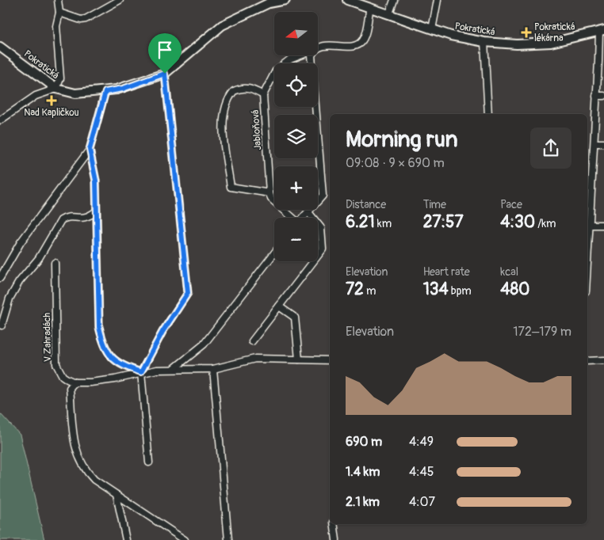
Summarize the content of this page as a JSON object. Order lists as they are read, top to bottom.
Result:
{
  "streets": {
    "street": ["Pokratická", "Jabloňová", "V Zahradách"]
  },
  "crossings": [
    ["Pokratická", "Jabloňová"]
  ],
  "places": {
    "health": ["Pokratická lékárna", "Nad Kapličkou"]
  },
  "north": "left",
  "page": {
    "map_buttons": ["+", "−"],
    "heading": ["Morning run", "09:08 · 9 × 690 m"],
    "stats": [
      ["Distance", "6.21 km"],
      ["Time", "27:57"],
      ["Pace", "4:30 /km"],
      ["Elevation", "72 m"],
      ["Heart rate", "134 bpm"],
      ["kcal", "480"]
    ],
    "chart": ["Elevation", "172–179 m"],
    "list": [
      {
        "name": "690 m",
        "note": "4:49"
      },
      {
        "name": "1.4 km",
        "note": "4:45"
      },
      {
        "name": "2.1 km",
        "note": "4:07"
      }
    ]
  }
}
